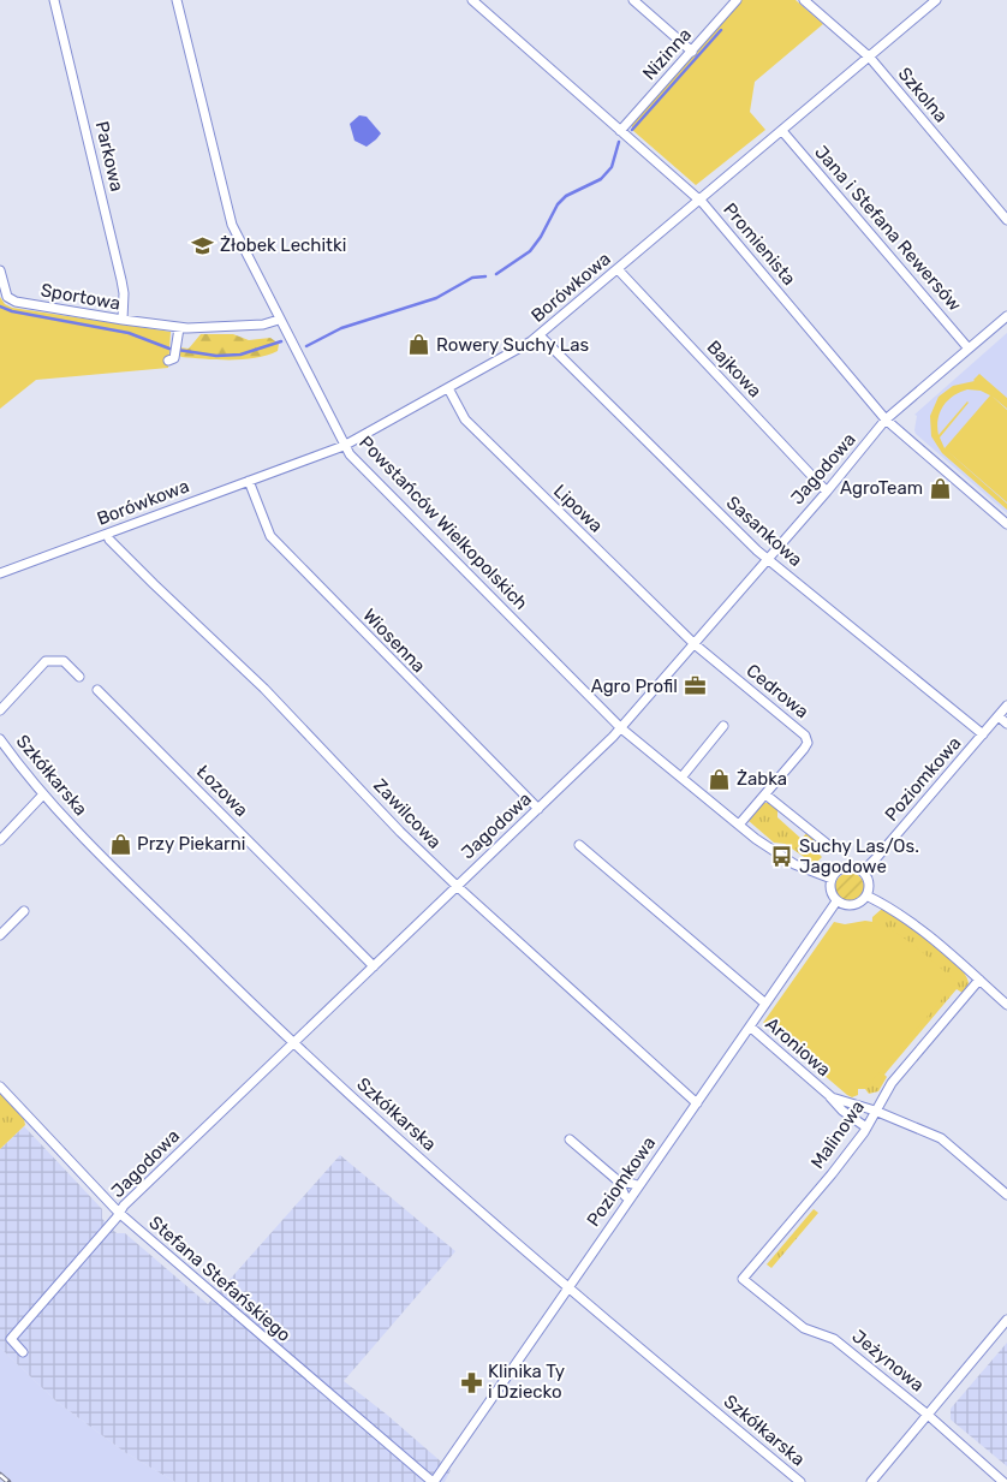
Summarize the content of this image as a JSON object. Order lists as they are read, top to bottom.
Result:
{
  "streets": {
    "street": [
      "Nizinna",
      "Szkolna",
      "Parkowa",
      "Jana i Stefana Rewersów",
      "Promienista",
      "Borówkowa",
      "Sportowa",
      "Bajkowa",
      "Jagodowa",
      "Lipowa",
      "Powstańców Wielkopolskich",
      "Sasankowa",
      "Wiosenna",
      "Cedrowa",
      "Szkółkarska",
      "Poziomkowa",
      "Łozowa",
      "Zawilcowa",
      "Aroniowa",
      "Malinowa",
      "Stefana Stefańskiego",
      "Jeżynowa"
    ]
  },
  "crossings": [
    ["Nizinna", "Promienista"],
    ["Szkolna", "Borówkowa"],
    ["Parkowa", "Sportowa"],
    ["Jana i Stefana Rewersów", "Borówkowa"],
    ["Jana i Stefana Rewersów", "Jagodowa"],
    ["Promienista", "Borówkowa"],
    ["Promienista", "Jagodowa"],
    ["Borówkowa", "Bajkowa"],
    ["Borówkowa", "Lipowa"],
    ["Borówkowa", "Powstańców Wielkopolskich"],
    ["Borówkowa", "Sasankowa"],
    ["Borówkowa", "Wiosenna"],
    ["Borówkowa", "Zawilcowa"],
    ["Sportowa", "Powstańców Wielkopolskich"],
    ["Bajkowa", "Jagodowa"],
    ["Jagodowa", "Lipowa"],
    ["Jagodowa", "Powstańców Wielkopolskich"],
    ["Jagodowa", "Sasankowa"],
    ["Jagodowa", "Wiosenna"],
    ["Jagodowa", "Cedrowa"],
    ["Jagodowa", "Szkółkarska"],
    ["Jagodowa", "Łozowa"],
    ["Jagodowa", "Zawilcowa"],
    ["Jagodowa", "Stefana Stefańskiego"],
    ["Lipowa", "Cedrowa"],
    ["Powstańców Wielkopolskich", "Cedrowa"],
    ["Powstańców Wielkopolskich", "Poziomkowa"],
    ["Sasankowa", "Poziomkowa"],
    ["Szkółkarska", "Poziomkowa"],
    ["Poziomkowa", "Zawilcowa"],
    ["Poziomkowa", "Aroniowa"],
    ["Poziomkowa", "Stefana Stefańskiego"],
    ["Aroniowa", "Malinowa"],
    ["Malinowa", "Jeżynowa"]
  ],
  "places": {
    "school or university": ["Żłobek Lechitki"],
    "shop": [
      "Rowery Suchy Las",
      "AgroTeam",
      "Żabka",
      "Przy Piekarni"
    ],
    "office": ["Agro Profil"],
    "bus stop": ["Suchy Las/Os. Jagodowe"],
    "pharmacy": ["Klinika Ty i Dziecko"]
  }
}
